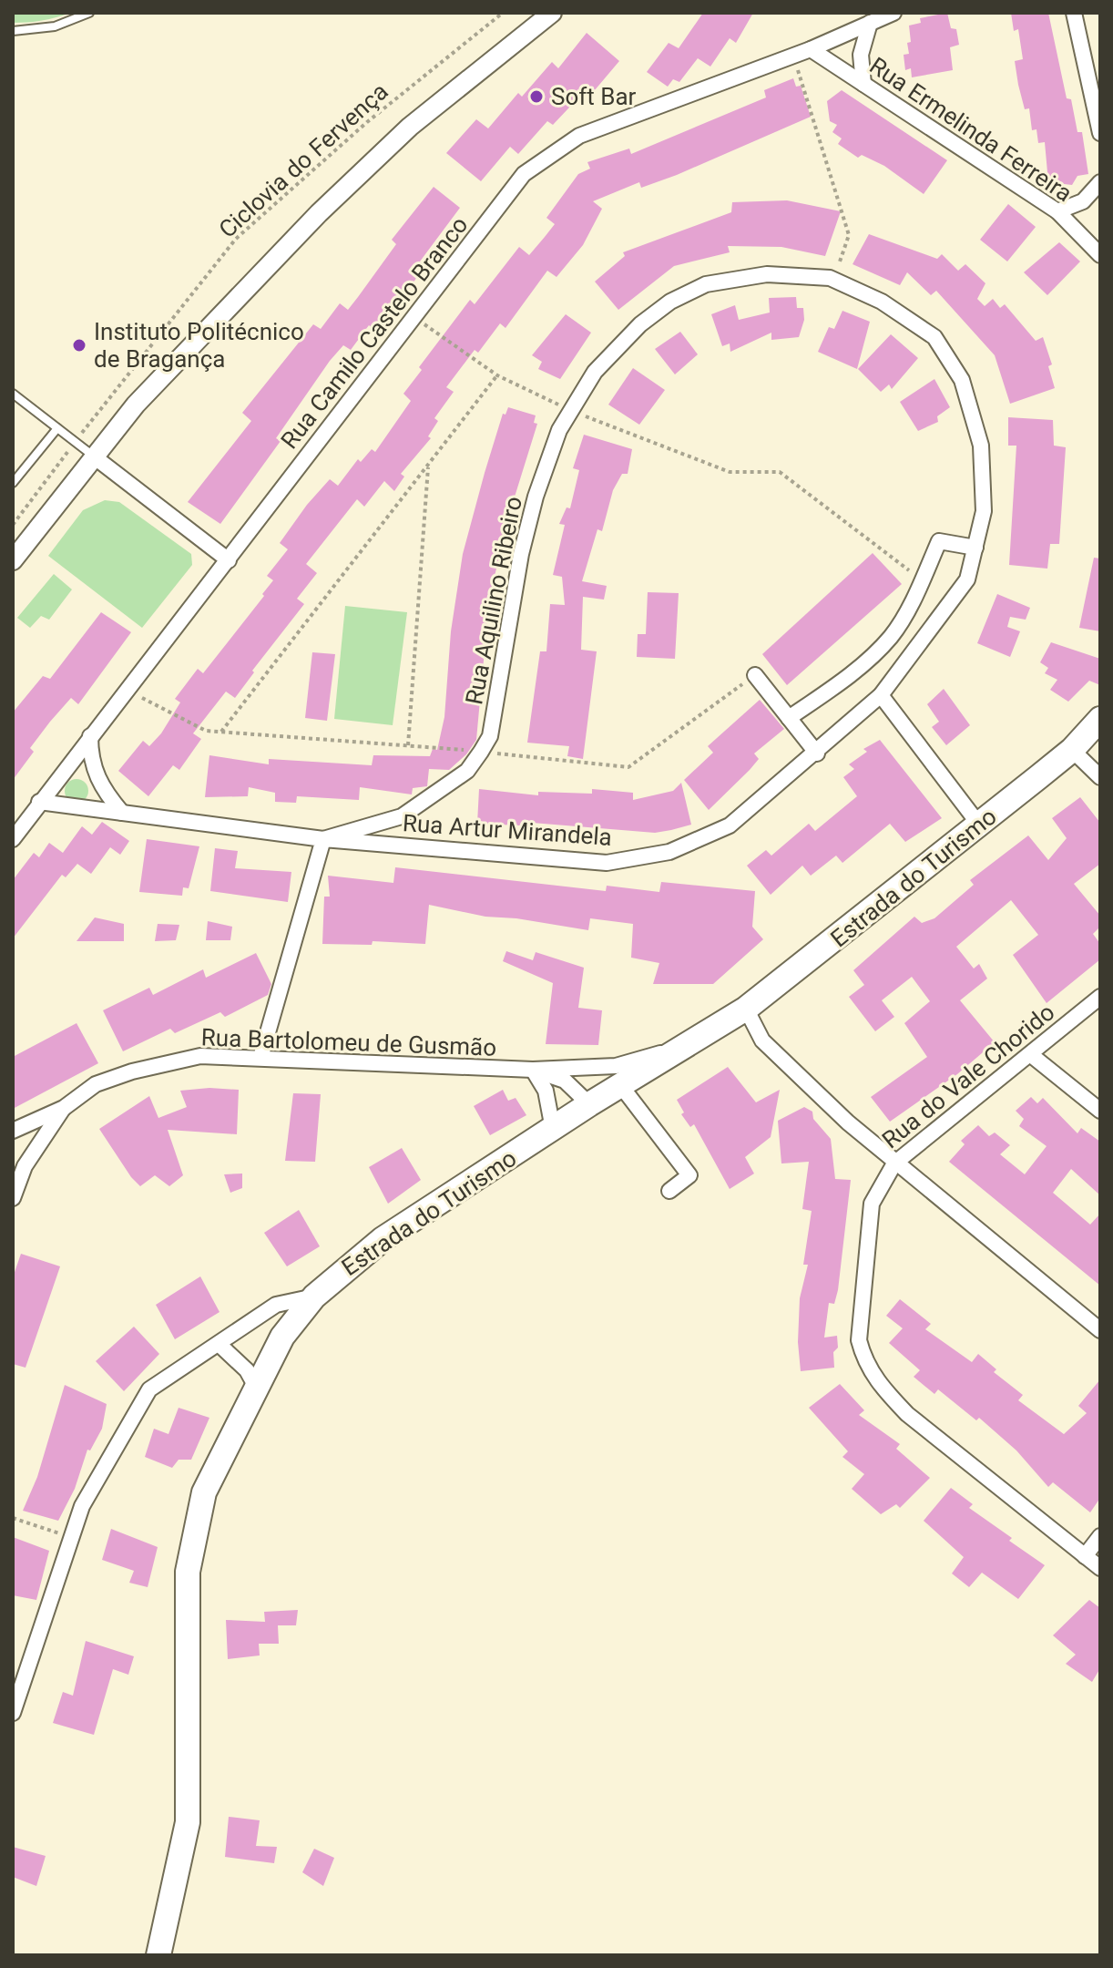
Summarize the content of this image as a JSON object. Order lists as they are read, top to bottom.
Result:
{
  "streets": {
    "main road": ["Estrada do Turismo"],
    "street": [
      "Rua Ermelinda Ferreira",
      "Rua Camilo Castelo Branco",
      "Rua Aquilino Ribeiro",
      "Rua Artur Mirandela",
      "Rua Bartolomeu de Gusmão",
      "Rua do Vale Chorido"
    ],
    "path": ["Ciclovia do Fervença"]
  },
  "crossings": [
    ["Rua Ermelinda Ferreira", "Rua Camilo Castelo Branco"],
    ["Rua Camilo Castelo Branco", "Rua Artur Mirandela"],
    ["Rua Aquilino Ribeiro", "Rua Artur Mirandela"],
    ["Estrada do Turismo", "Rua Bartolomeu de Gusmão"]
  ],
  "places": ["Soft Bar", "Instituto Politécnico de Bragança"]
}
